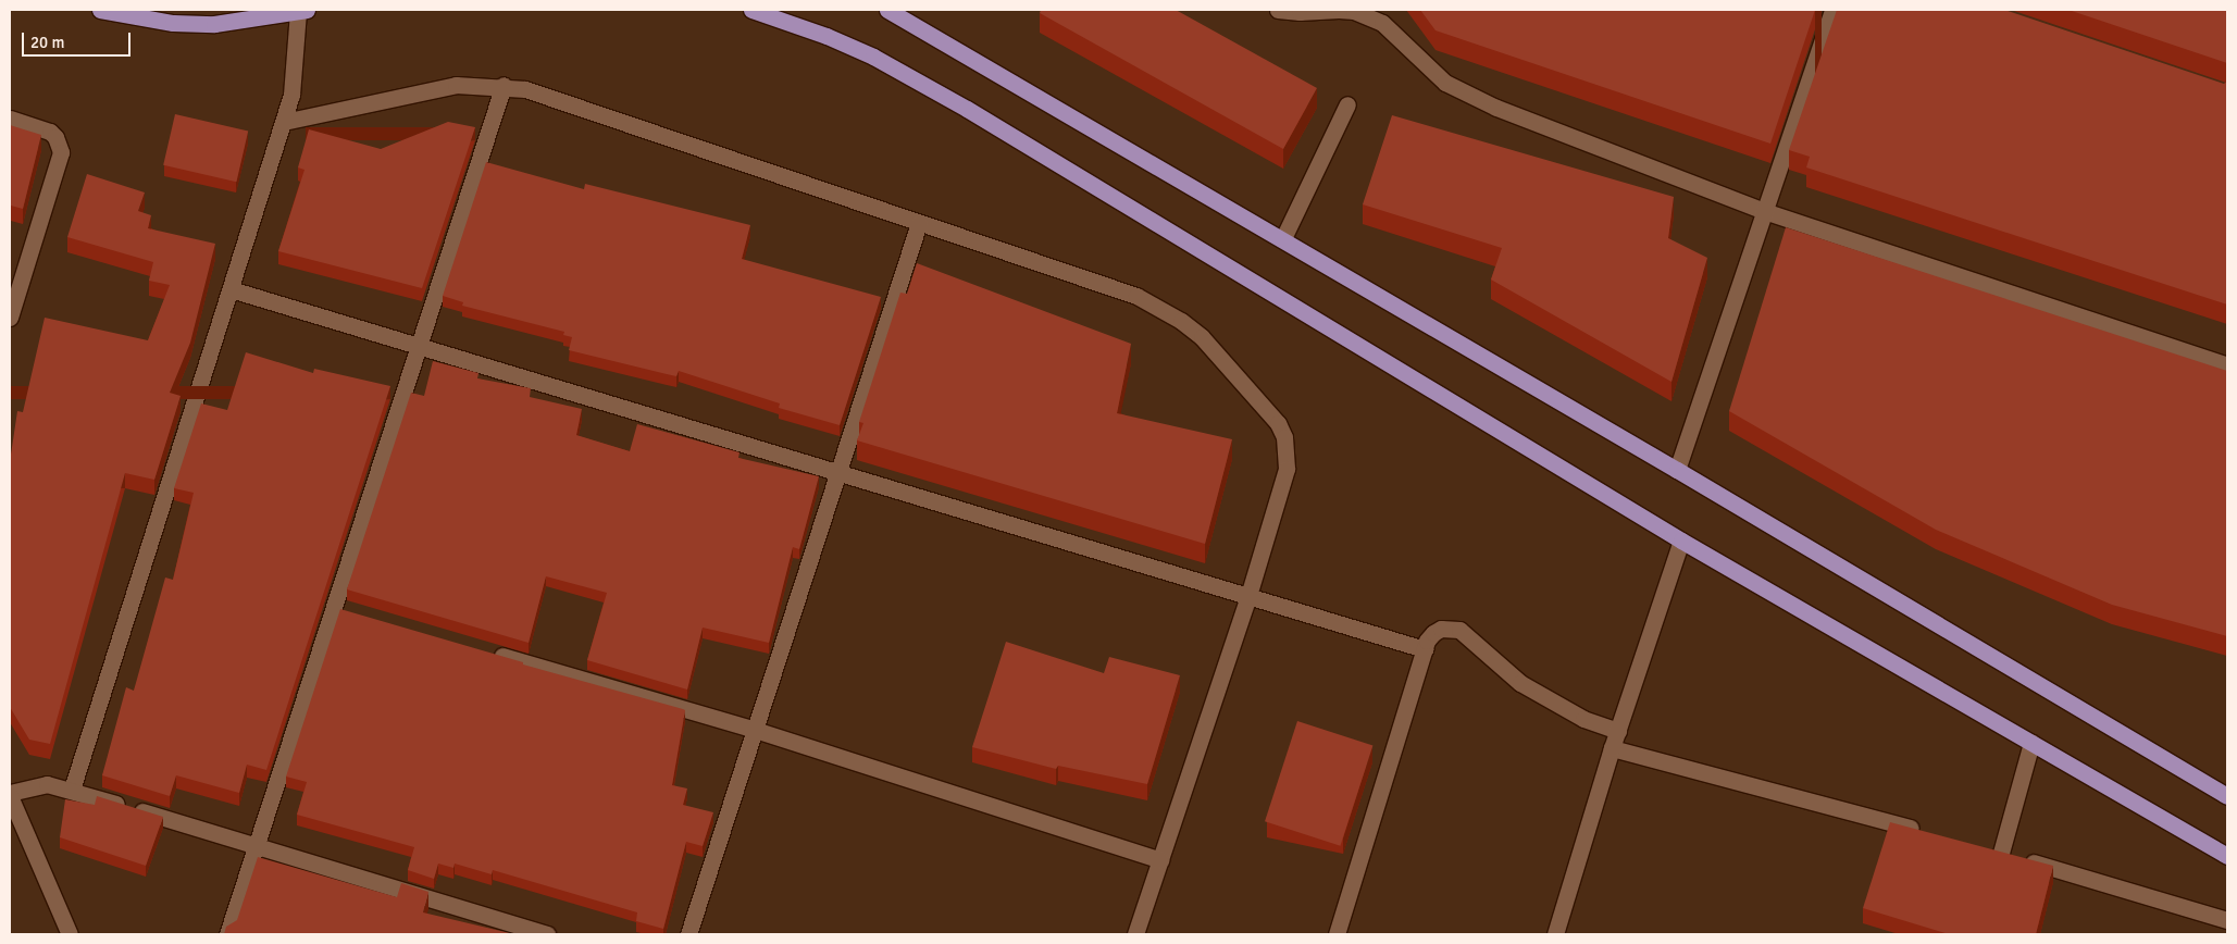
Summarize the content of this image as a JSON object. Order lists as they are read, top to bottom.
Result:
{
  "scale_bar": "20 m"
}
